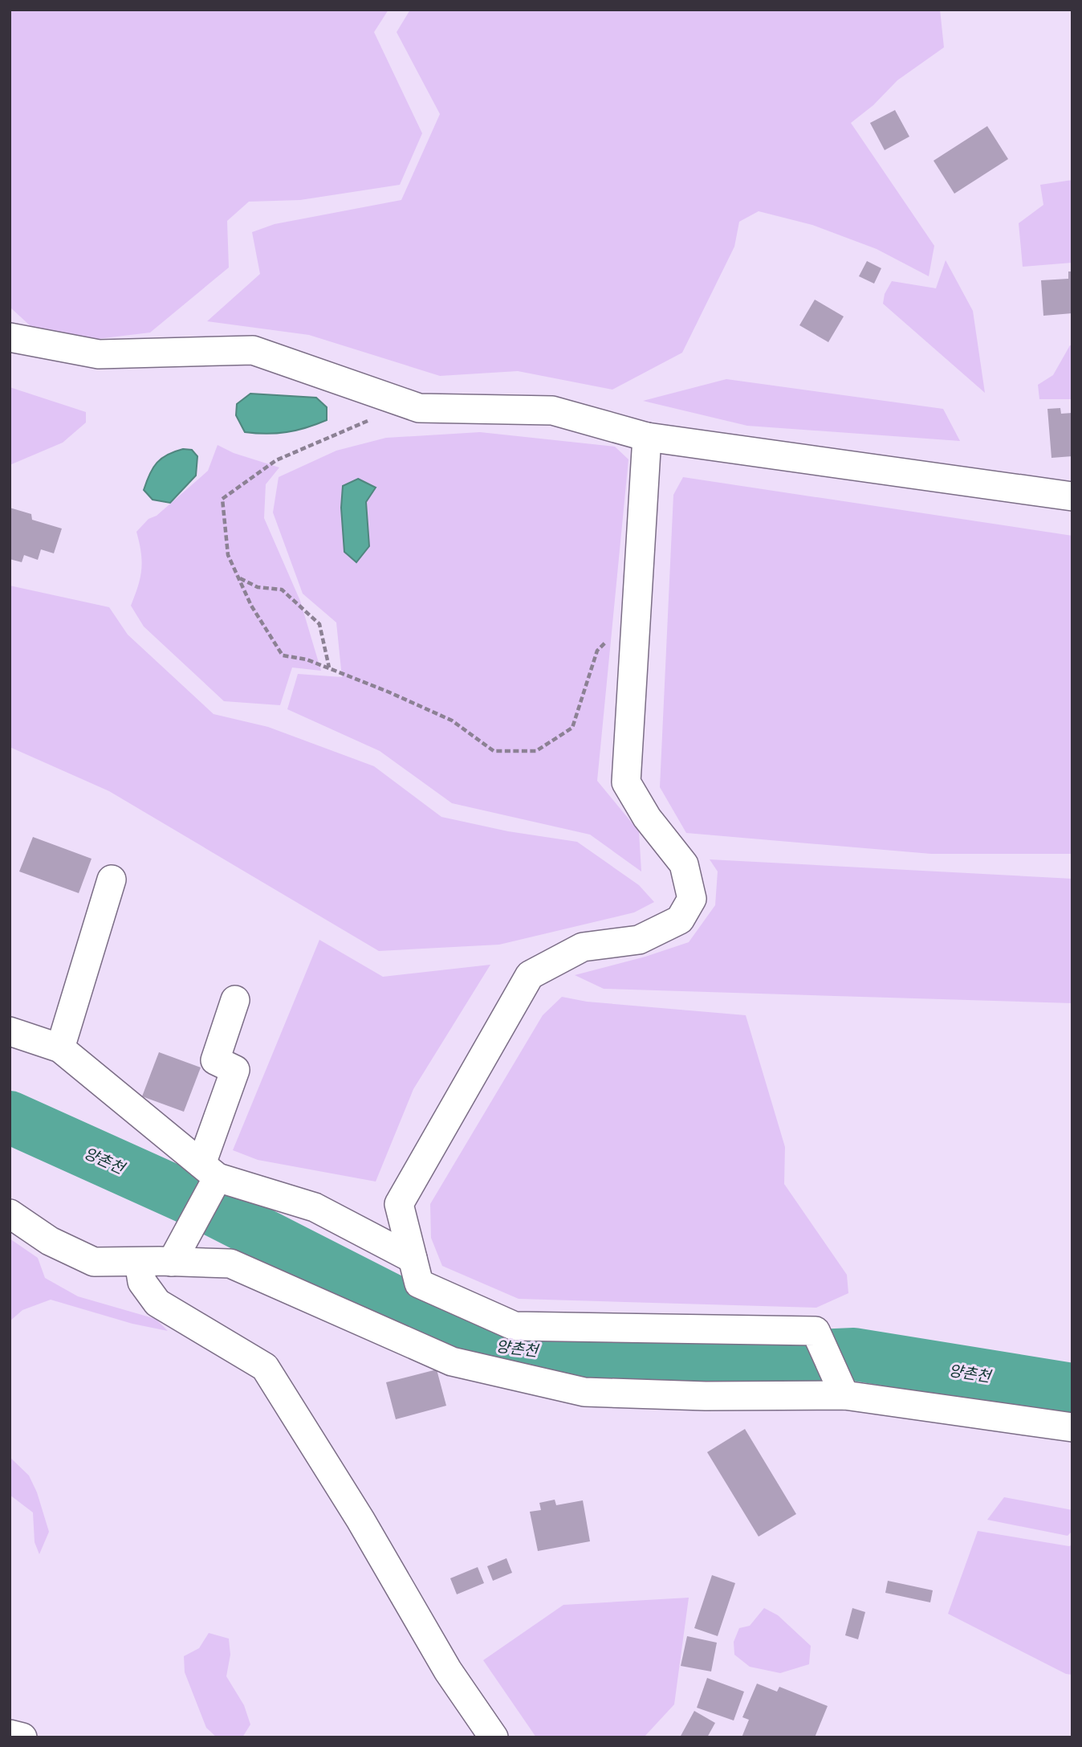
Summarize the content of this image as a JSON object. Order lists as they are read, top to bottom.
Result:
{
  "water": ["양촌천"]
}
